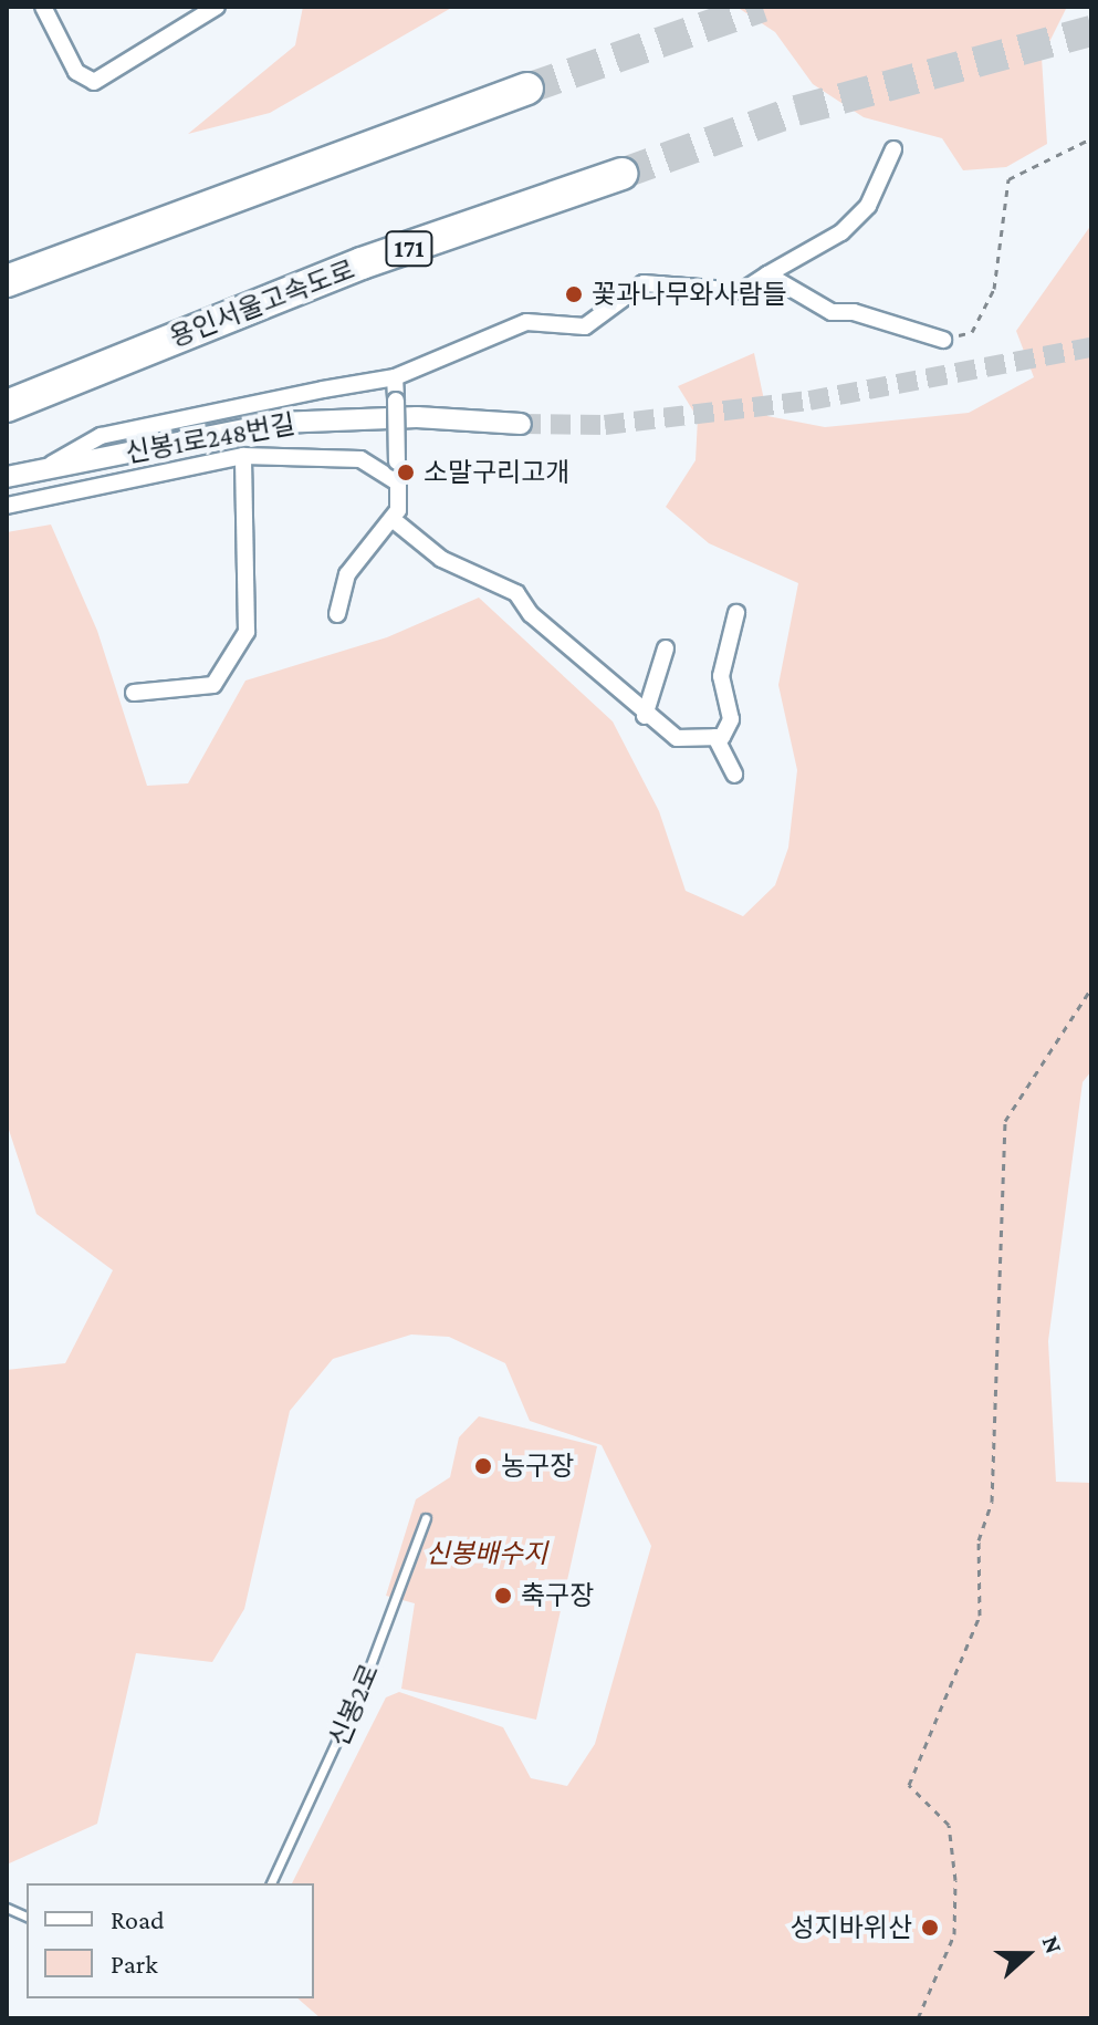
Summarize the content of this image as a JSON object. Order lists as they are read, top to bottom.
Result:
{
  "streets": {
    "highway": ["171", "용인서울고속도로"],
    "street": ["신봉1로248번길"],
    "lane": ["신봉2로"]
  },
  "parks": ["신봉배수지"],
  "places": [
    "꽃과나무와사람들",
    "소말구리고개",
    "농구장",
    "축구장",
    "성지바위산"
  ],
  "legend": ["Road", "Park"],
  "north": "right"
}
